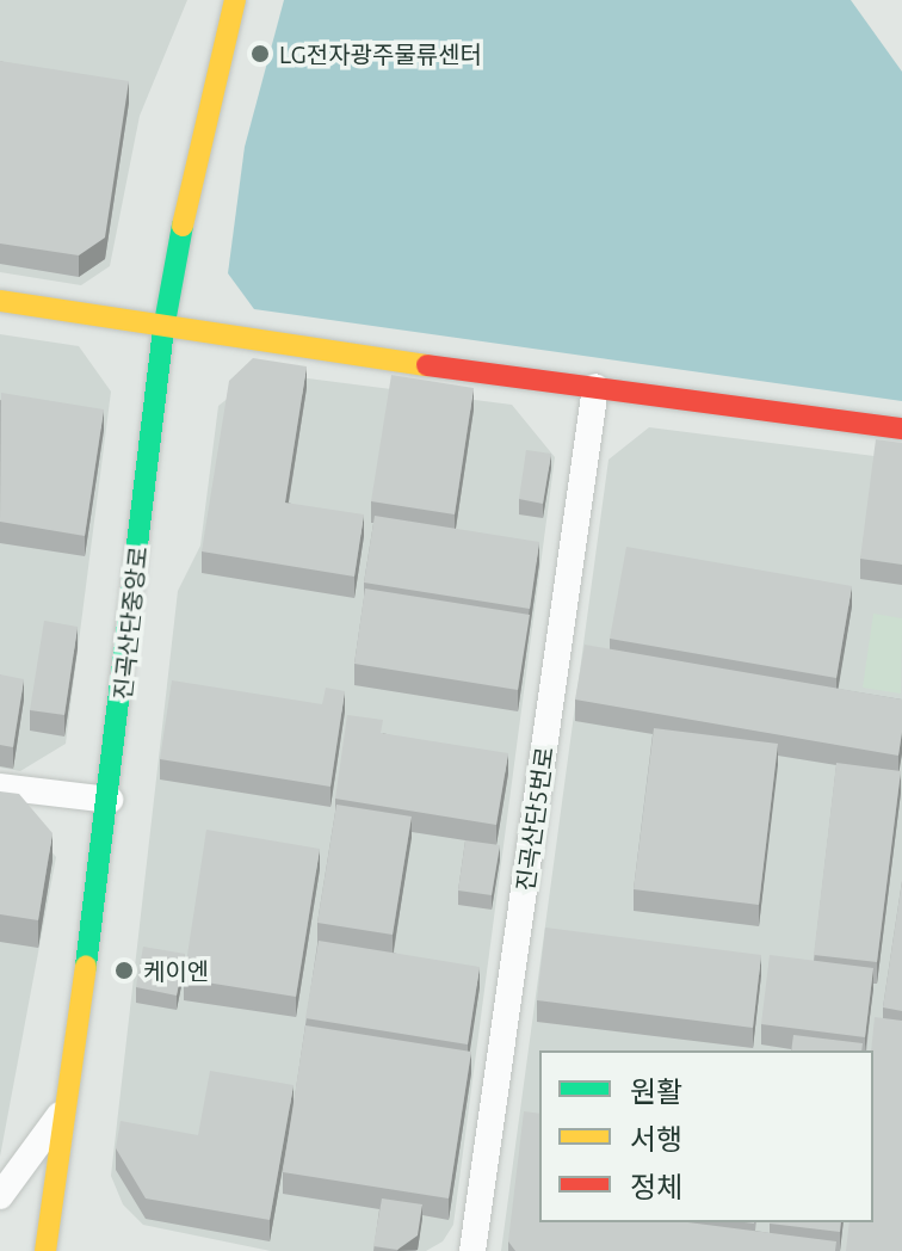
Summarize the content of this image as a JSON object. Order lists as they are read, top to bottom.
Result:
{
  "streets": {
    "street": ["진곡산단중앙로", "진곡산단5번로"]
  },
  "places": ["LG전자광주물류센터", "케이엔"],
  "legend": ["원활", "서행", "정체"]
}
